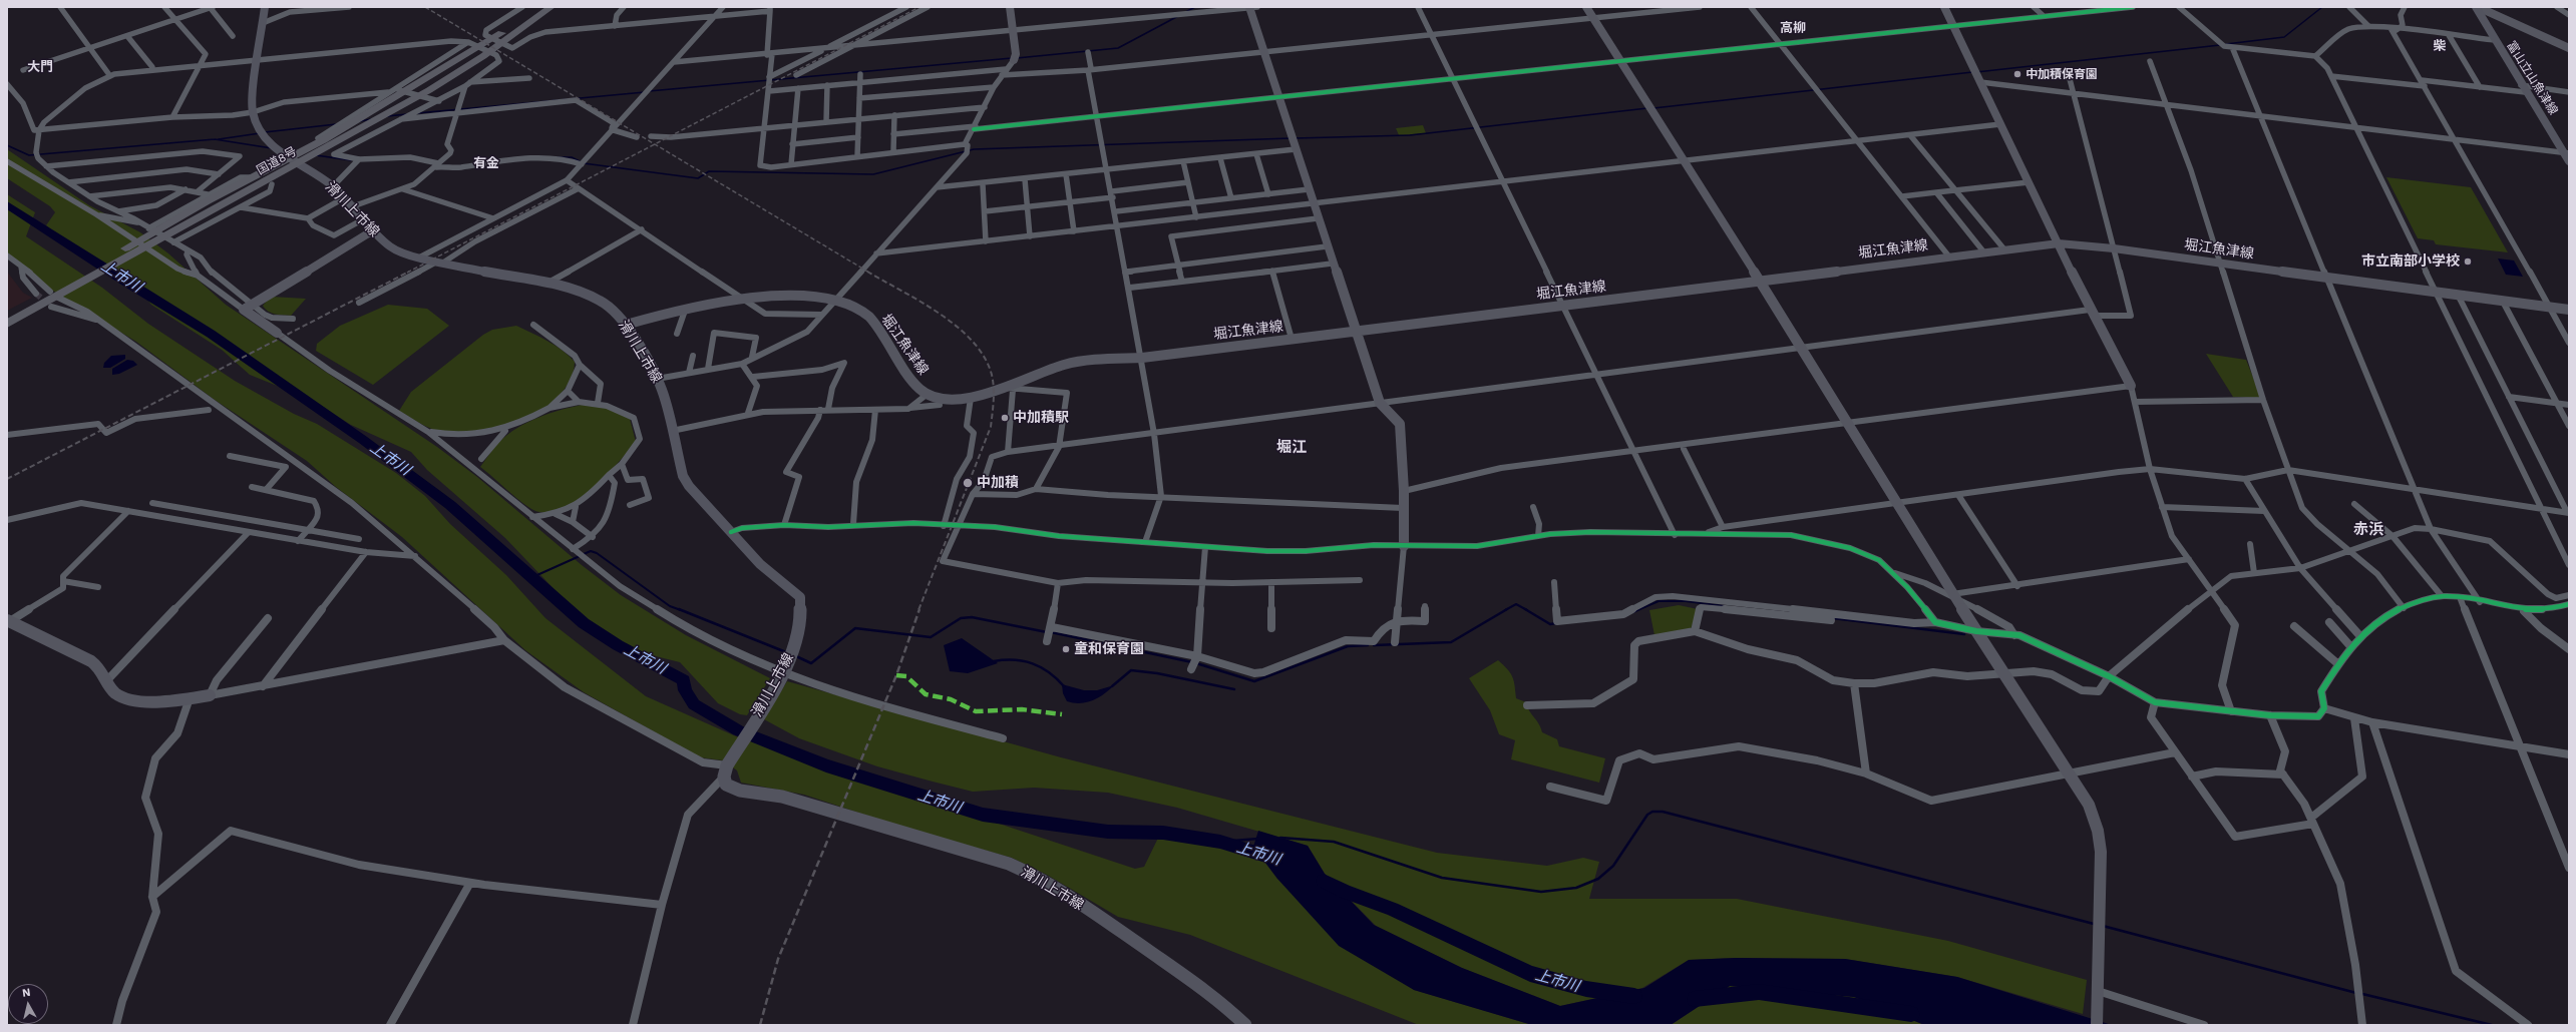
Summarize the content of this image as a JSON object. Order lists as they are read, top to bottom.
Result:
{
  "streets": {
    "highway": ["国道8号"],
    "main road": ["富山立山魚津線", "滑川上市線"],
    "street": ["堀江魚津線"]
  },
  "crossings": [
    ["滑川上市線", "堀江魚津線"]
  ],
  "districts": [
    "高柳",
    "柴",
    "大門",
    "有金",
    "堀江",
    "赤浜"
  ],
  "water": ["上市川"],
  "places": [
    "中加積保育園",
    "市立南部小学校",
    "中加積駅",
    "中加積",
    "童和保育園"
  ],
  "north": "top"
}
